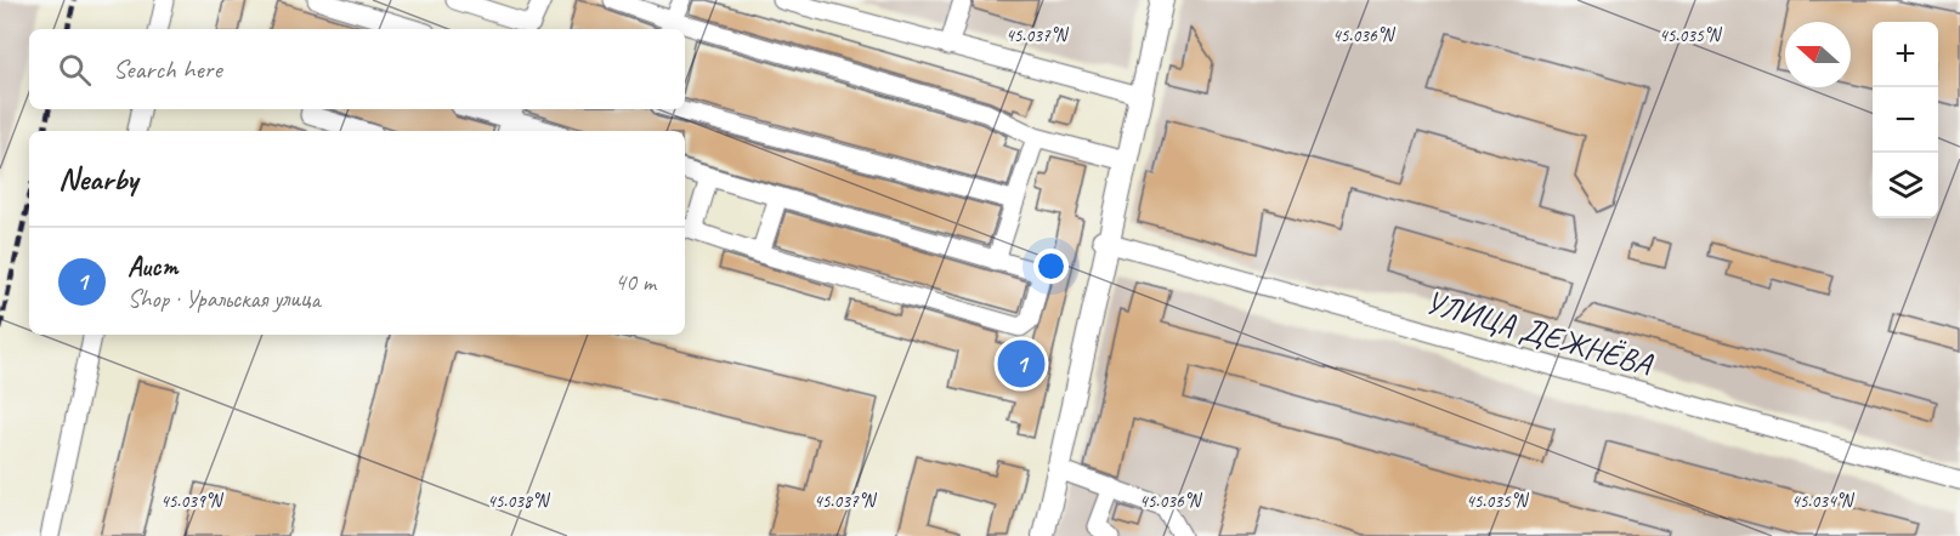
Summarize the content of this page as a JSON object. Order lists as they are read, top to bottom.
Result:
{
  "streets": {
    "street": ["УЛИЦА ДЕЖНЁВА"]
  },
  "north": "left",
  "page": {
    "map_buttons": ["+", "−"],
    "search": "Search here",
    "heading": "Nearby",
    "list": [
      {
        "mark": "1",
        "name": "Аист",
        "note": "Shop · Уральская улица",
        "value": "40 m"
      }
    ],
    "pins": "1"
  },
  "coordinates": [
    "45.036°N",
    "45.037°N",
    "45.035°N",
    "45.039°N",
    "45.038°N",
    "45.034°N"
  ]
}
